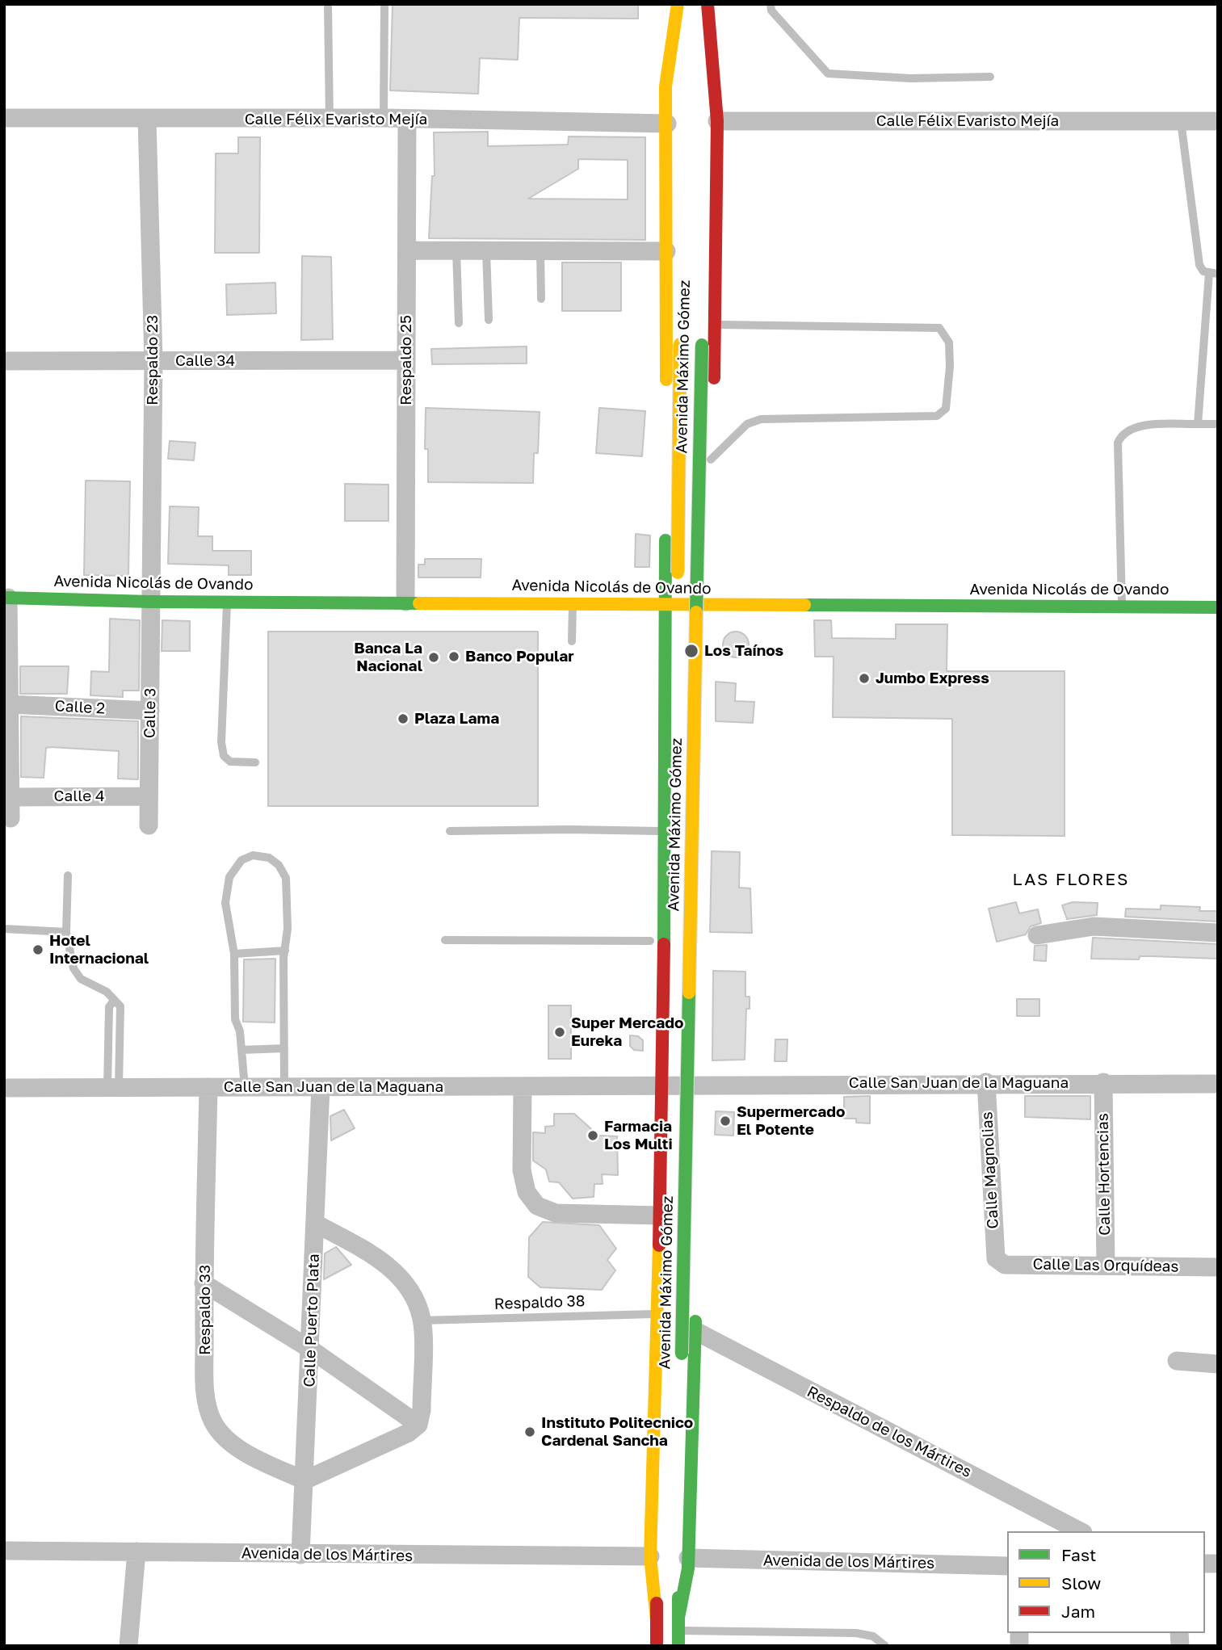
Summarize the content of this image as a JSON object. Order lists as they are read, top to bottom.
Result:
{
  "streets": {
    "main road": ["Avenida Máximo Gómez", "Avenida Nicolás de Ovando"],
    "street": [
      "Calle Félix Evaristo Mejía",
      "Respaldo 23",
      "Respaldo 25",
      "Calle 34",
      "Calle 2",
      "Calle 3",
      "Calle 4",
      "Calle San Juan de la Maguana",
      "Calle Magnolias",
      "Calle Hortencias",
      "Calle Las Orquídeas",
      "Respaldo 33",
      "Calle Puerto Plata",
      "Respaldo de los Mártires",
      "Avenida de los Mártires"
    ],
    "lane": ["Respaldo 38"]
  },
  "crossings": [
    ["Calle Félix Evaristo Mejía", "Respaldo 23"],
    ["Calle Félix Evaristo Mejía", "Respaldo 25"],
    ["Respaldo 23", "Calle 34"],
    ["Respaldo 23", "Avenida Nicolás de Ovando"],
    ["Respaldo 23", "Calle 3"],
    ["Respaldo 25", "Calle 34"],
    ["Respaldo 25", "Avenida Nicolás de Ovando"],
    ["Avenida Nicolás de Ovando", "Calle 3"],
    ["Calle 2", "Calle 3"],
    ["Calle 3", "Calle 4"],
    ["Calle San Juan de la Maguana", "Calle Magnolias"],
    ["Calle San Juan de la Maguana", "Calle Hortencias"],
    ["Calle San Juan de la Maguana", "Respaldo 33"],
    ["Calle San Juan de la Maguana", "Calle Puerto Plata"],
    ["Calle Magnolias", "Calle Las Orquídeas"],
    ["Calle Hortencias", "Calle Las Orquídeas"],
    ["Respaldo 33", "Calle Puerto Plata"],
    ["Calle Puerto Plata", "Avenida de los Mártires"]
  ],
  "districts": ["LAS FLORES"],
  "places": [
    "Los Taínos",
    "Banco Popular",
    "Banca La Nacional",
    "Jumbo Express",
    "Plaza Lama",
    "Hotel Internacional",
    "Super Mercado Eureka",
    "Supermercado El Potente",
    "Farmacia Los Multi",
    "Instituto Politecnico Cardenal Sancha"
  ],
  "legend": ["Fast", "Slow", "Jam"]
}
